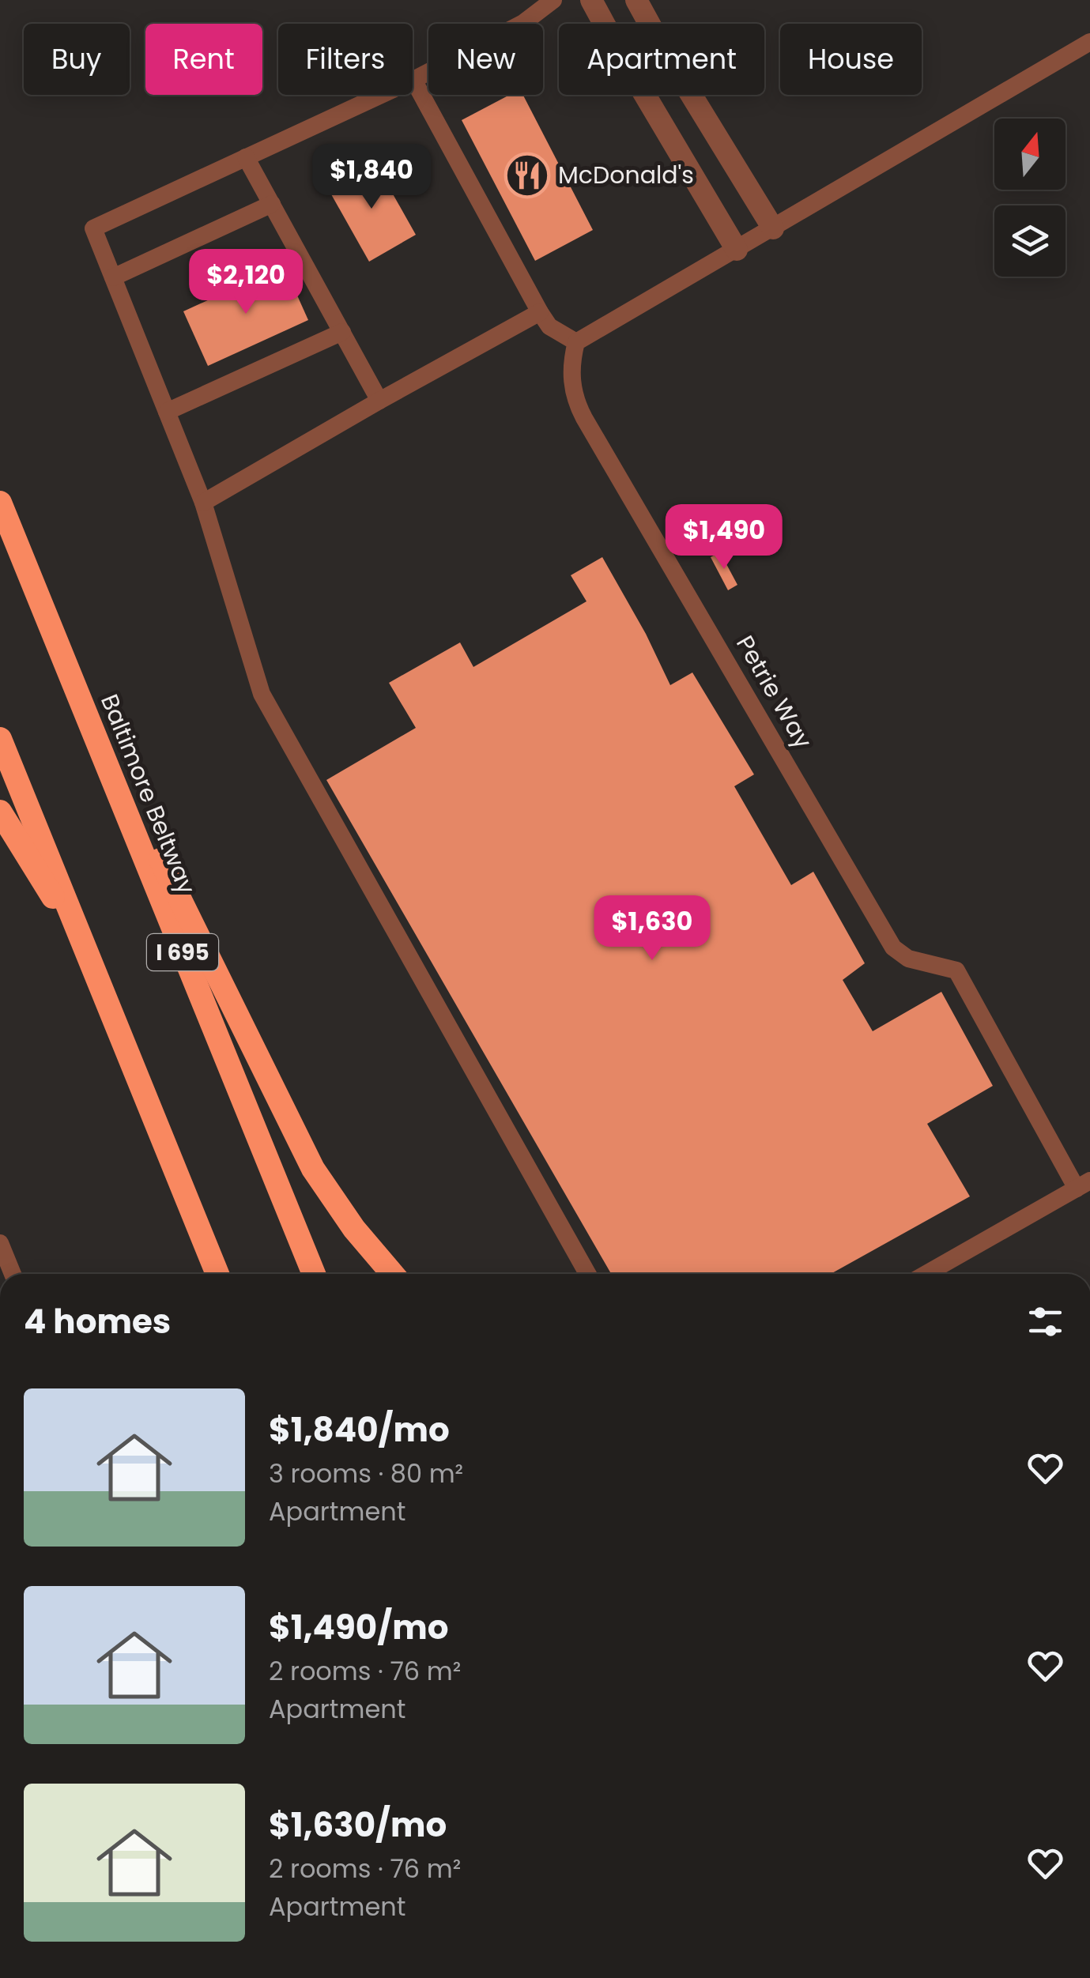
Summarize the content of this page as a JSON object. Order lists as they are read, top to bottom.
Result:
{
  "streets": {
    "highway": ["Baltimore Beltway", "I 695"],
    "lane": ["Petrie Way"]
  },
  "places": {
    "restaurant": ["McDonald's"]
  },
  "north": "top",
  "page": {
    "chip": [
      "Buy",
      "Rent",
      "Filters",
      "New",
      "Apartment",
      "House"
    ],
    "price": [
      "$1,840",
      "$2,120",
      "$1,490",
      "$1,630"
    ],
    "heading": "4 homes",
    "list": [
      {
        "name": "$1,840/mo",
        "note": "3 rooms · 80 m² · Apartment"
      },
      {
        "name": "$1,490/mo",
        "note": "2 rooms · 76 m² · Apartment"
      },
      {
        "name": "$1,630/mo",
        "note": "2 rooms · 76 m² · Apartment"
      }
    ]
  }
}
